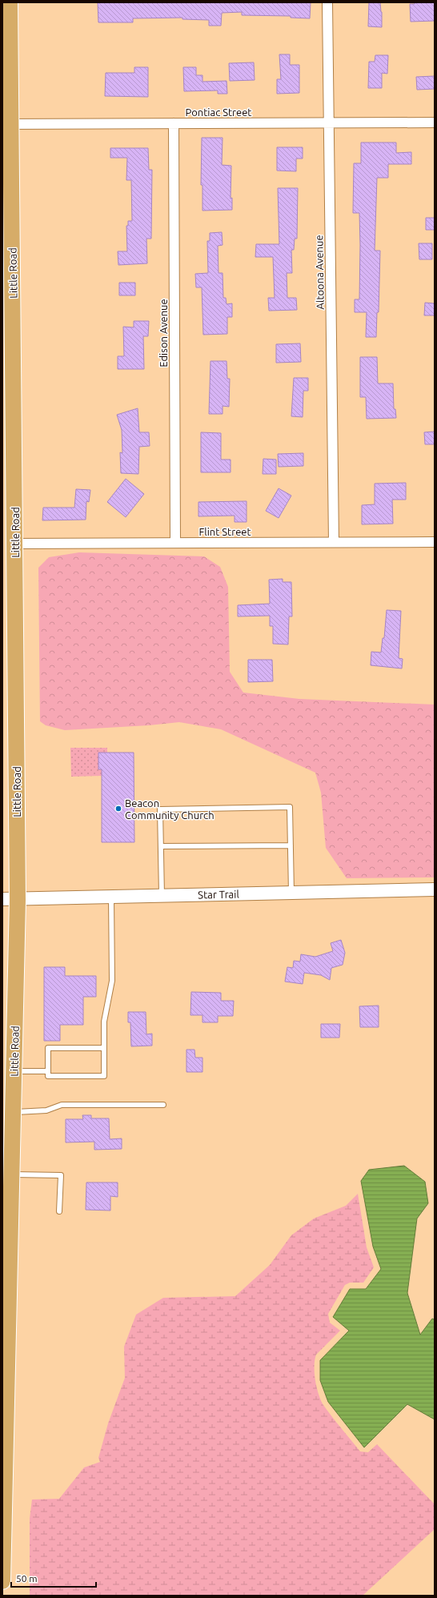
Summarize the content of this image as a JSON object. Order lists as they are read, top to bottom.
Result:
{
  "streets": {
    "main road": ["Little Road"],
    "street": [
      "Pontiac Street",
      "Altoona Avenue",
      "Edison Avenue",
      "Flint Street",
      "Star Trail"
    ]
  },
  "crossings": [
    ["Pontiac Street", "Altoona Avenue"],
    ["Pontiac Street", "Little Road"],
    ["Pontiac Street", "Edison Avenue"],
    ["Altoona Avenue", "Flint Street"],
    ["Little Road", "Flint Street"],
    ["Little Road", "Star Trail"],
    ["Edison Avenue", "Flint Street"]
  ],
  "places": ["Beacon Community Church"],
  "scale_bar": "50 m"
}
